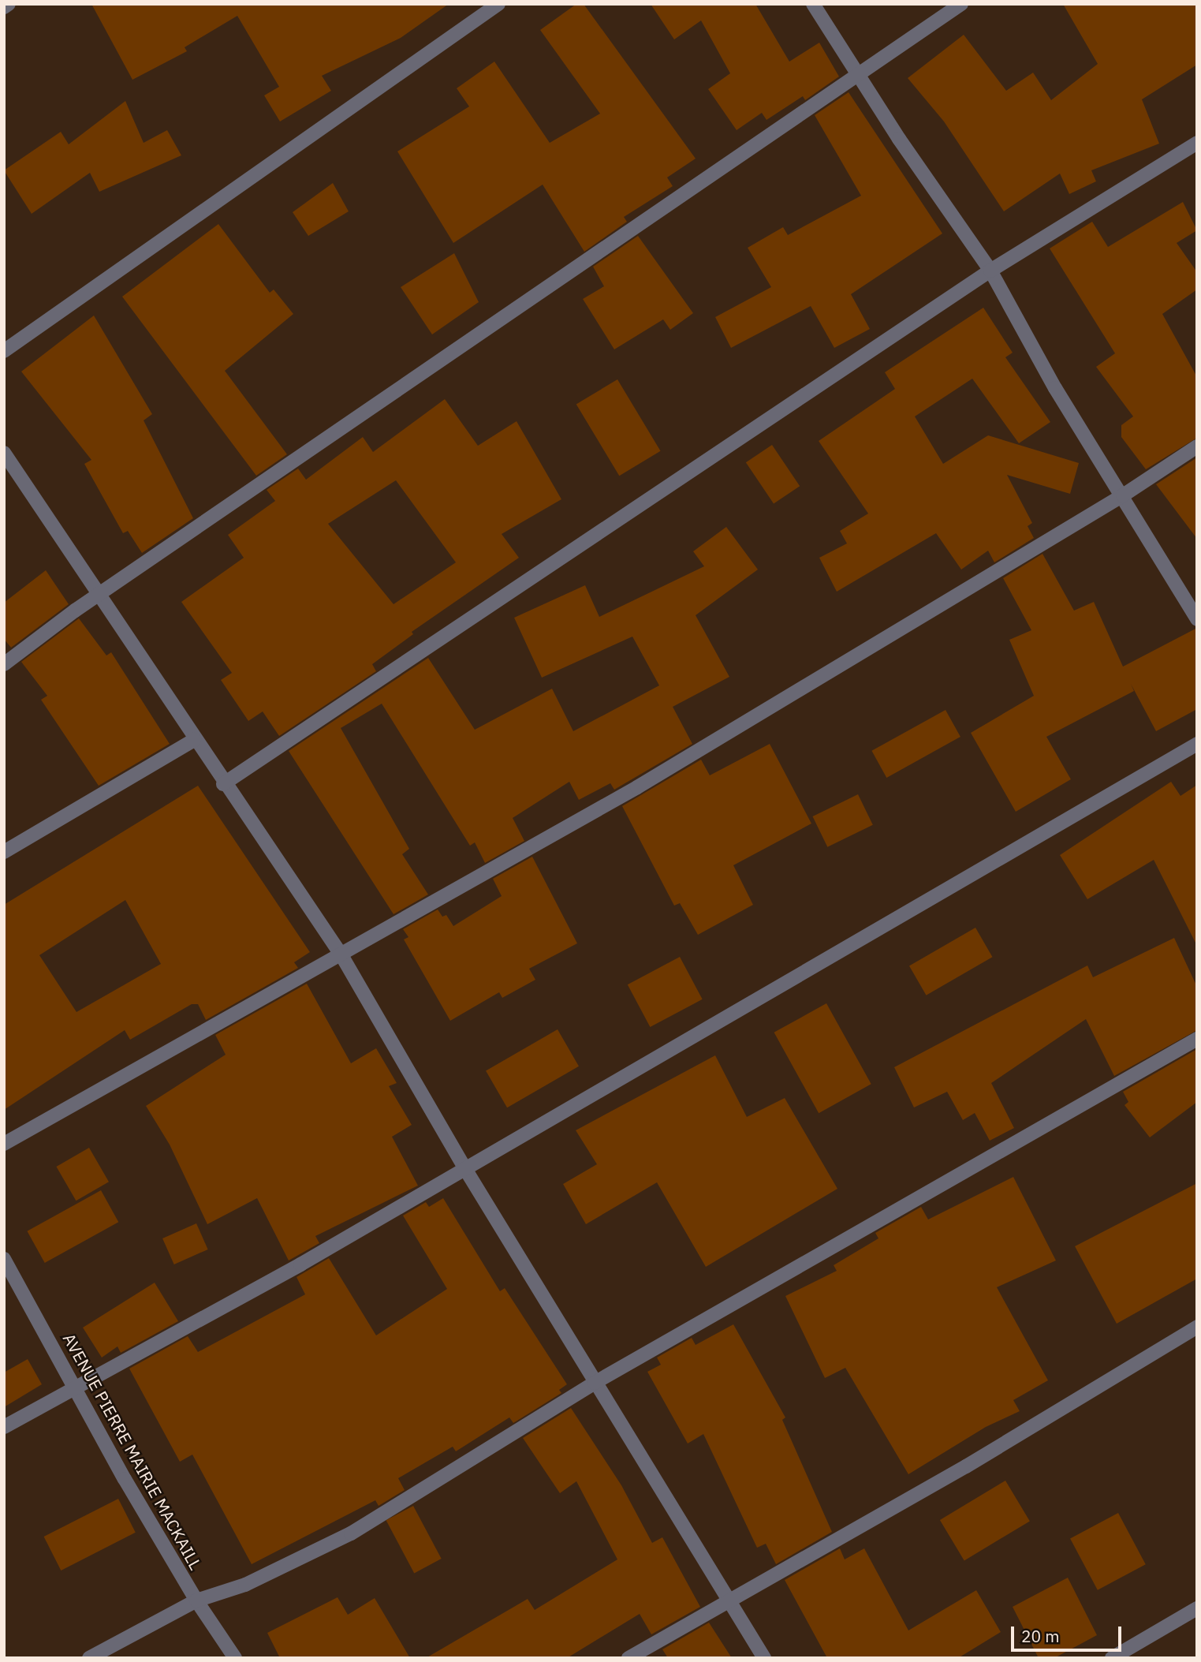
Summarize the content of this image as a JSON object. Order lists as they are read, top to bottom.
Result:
{
  "streets": {
    "street": ["AVENUE PIERRE MAIRIE MACKAILL"]
  },
  "scale_bar": "20 m"
}
